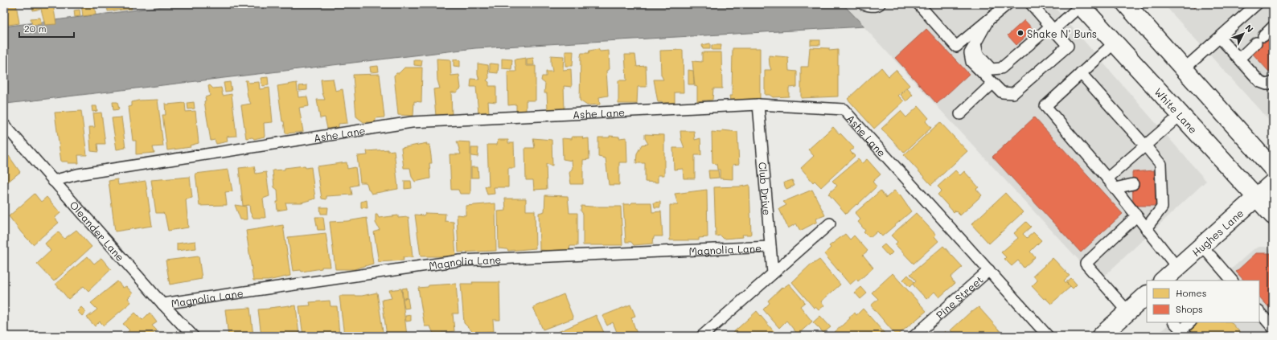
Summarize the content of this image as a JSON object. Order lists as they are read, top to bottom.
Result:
{
  "streets": {
    "main road": ["White Lane", "Hughes Lane"],
    "lane": [
      "Ashe Lane",
      "Club Drive",
      "Oleander Lane",
      "Magnolia Lane",
      "Pine Street"
    ]
  },
  "crossings": [
    ["White Lane", "Hughes Lane"],
    ["Ashe Lane", "Club Drive"],
    ["Ashe Lane", "Oleander Lane"],
    ["Ashe Lane", "Pine Street"],
    ["Club Drive", "Magnolia Lane"],
    ["Oleander Lane", "Magnolia Lane"]
  ],
  "places": ["Shake N' Buns"],
  "legend": ["Homes", "Shops"],
  "scale_bar": "20 m",
  "north": "top right"
}
